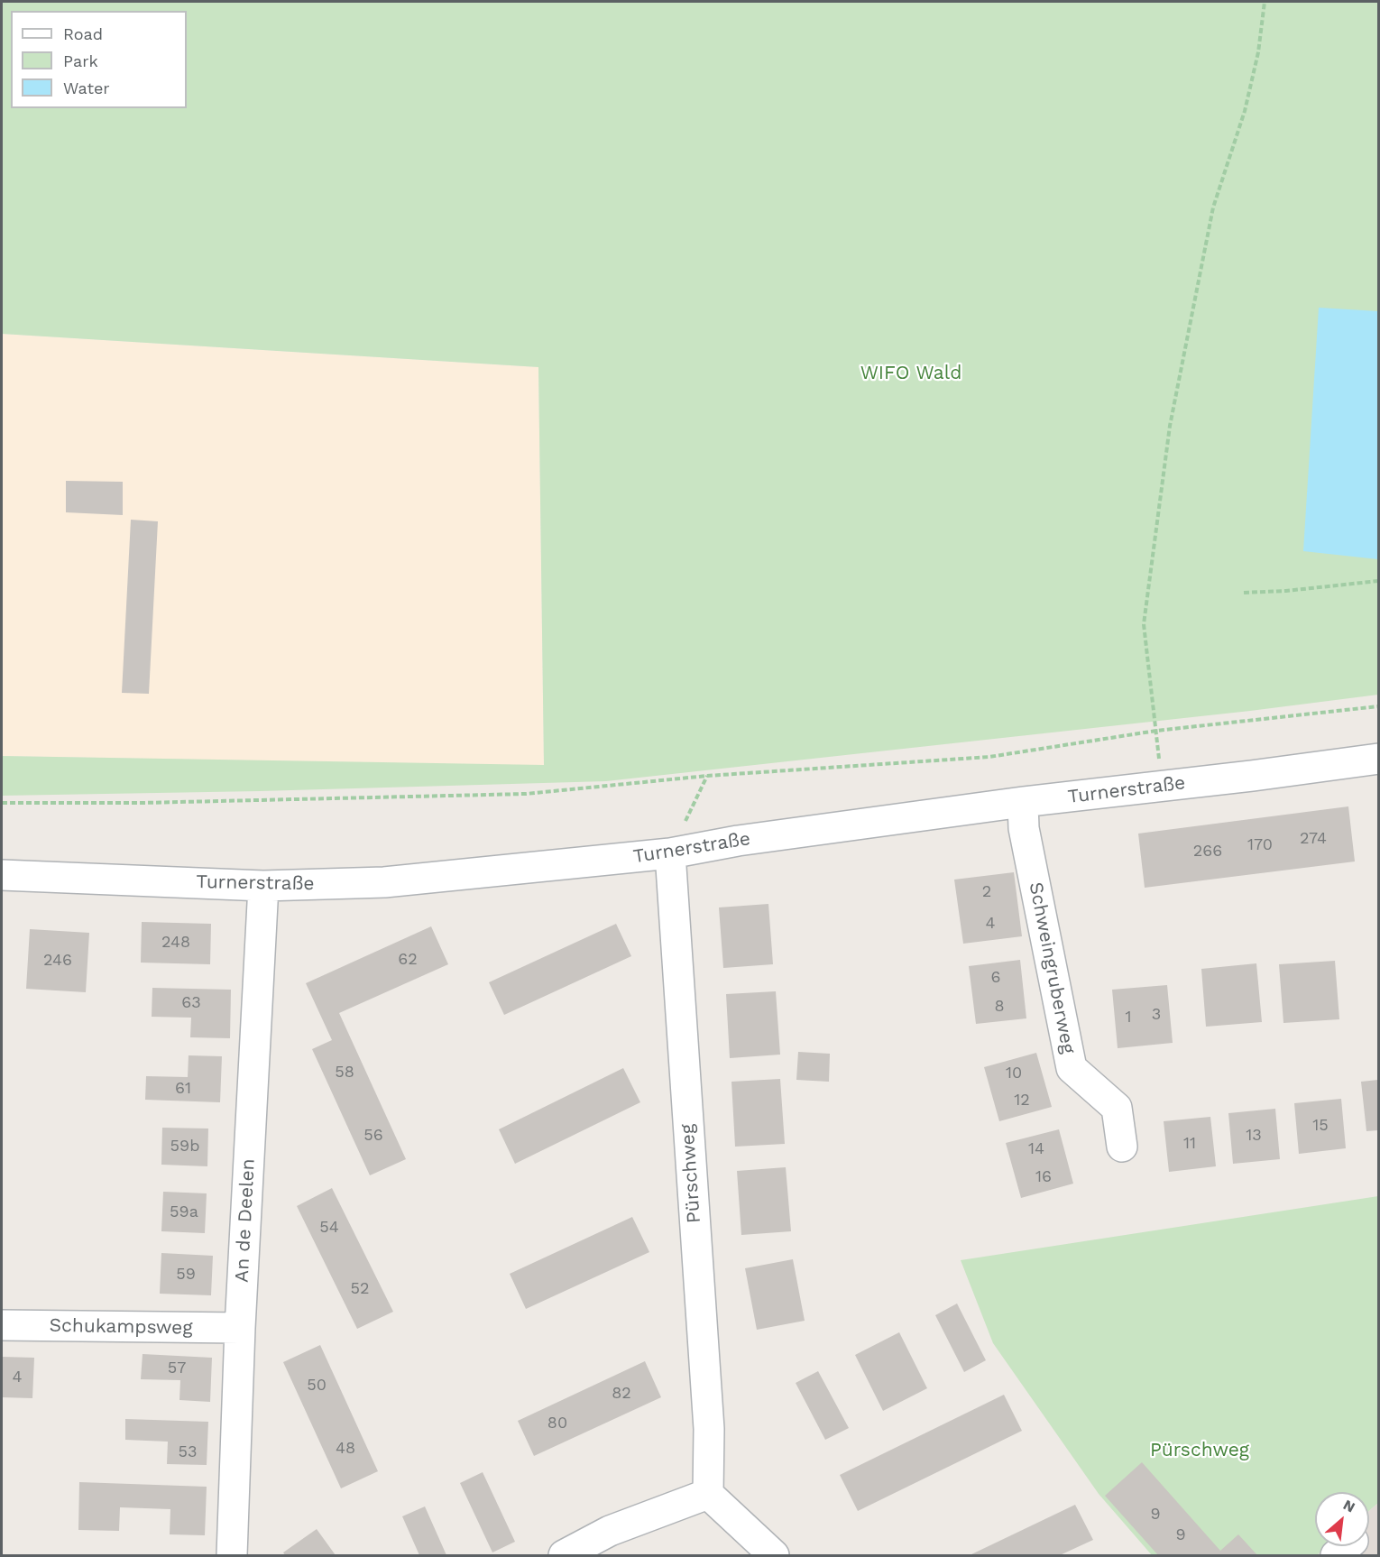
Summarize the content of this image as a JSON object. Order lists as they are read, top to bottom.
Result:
{
  "streets": {
    "street": [
      "Turnerstraße",
      "Schweingruberweg",
      "Pürschweg",
      "An de Deelen",
      "Schukampsweg"
    ]
  },
  "crossings": [
    ["Turnerstraße", "Schweingruberweg"],
    ["Turnerstraße", "Pürschweg"],
    ["Turnerstraße", "An de Deelen"],
    ["An de Deelen", "Schukampsweg"]
  ],
  "parks": ["WIFO Wald", "Pürschweg"],
  "house_numbers": [
    "274",
    "170",
    "266",
    "2",
    "4",
    "248",
    "62",
    "246",
    "6",
    "63",
    "8",
    "3",
    "1",
    "58",
    "10",
    "61",
    "12",
    "15",
    "56",
    "13",
    "11",
    "59b",
    "14",
    "16",
    "59a",
    "54",
    "59",
    "52",
    "57",
    "4",
    "50",
    "82",
    "80",
    "48",
    "53",
    "9",
    "9"
  ],
  "legend": ["Road", "Park", "Water"],
  "north": "top right"
}
